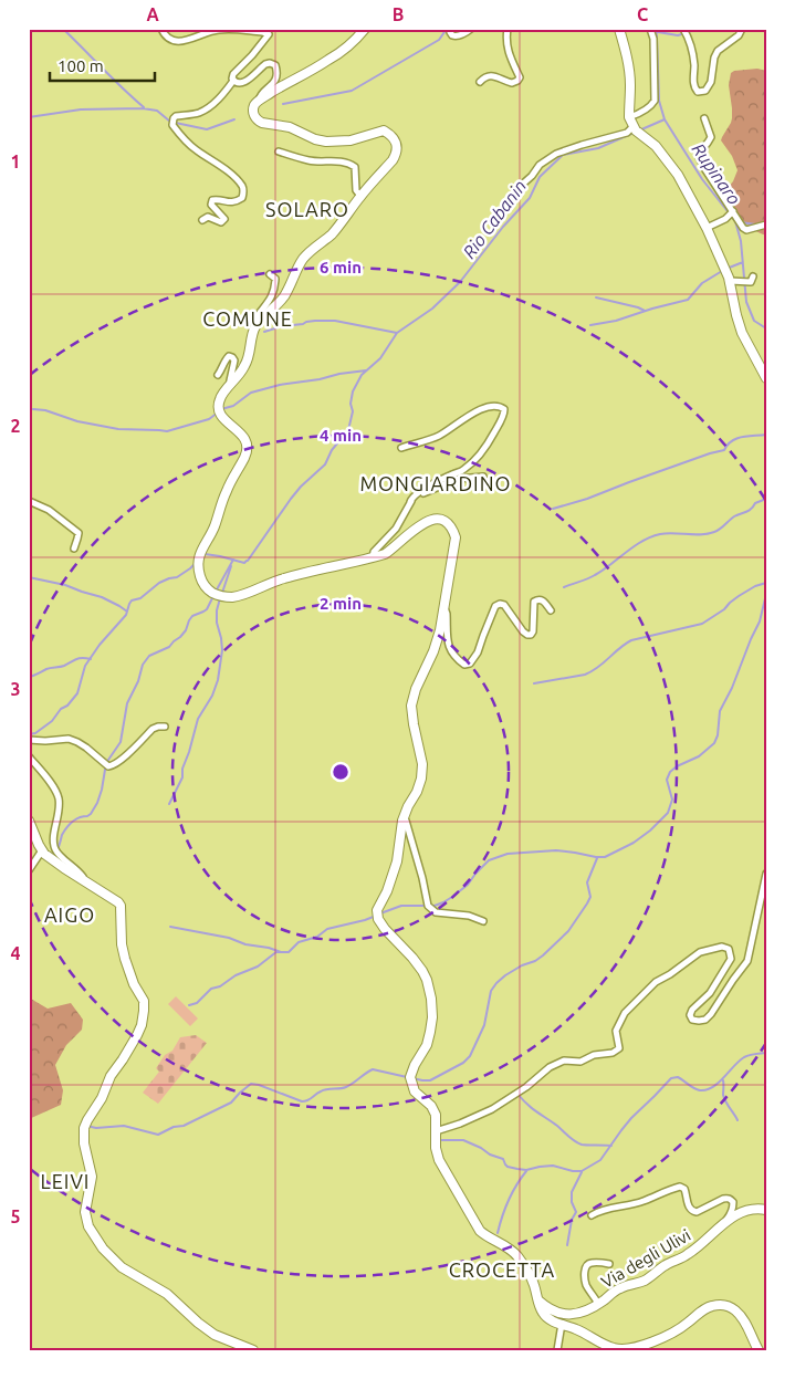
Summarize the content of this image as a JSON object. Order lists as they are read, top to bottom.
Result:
{
  "streets": {
    "main road": ["Via degli Ulivi"]
  },
  "districts": [
    "SOLARO",
    "COMUNE",
    "MONGIARDINO",
    "AIGO",
    "LEIVI",
    "CROCETTA"
  ],
  "water": ["Rupinaro", "Rio Cabanin"],
  "scale_bar": "100 m",
  "grid": {
    "columns": ["A", "B", "C"],
    "rows": [
      "1",
      "2",
      "3",
      "4",
      "5"
    ]
  },
  "rings": ["6 min", "4 min", "2 min"]
}
